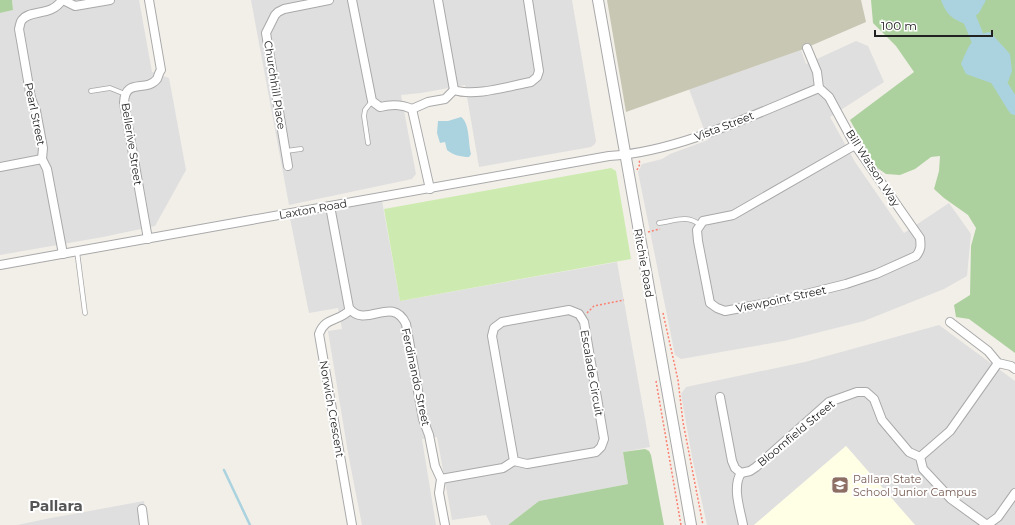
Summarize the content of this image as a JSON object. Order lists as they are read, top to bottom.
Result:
{
  "streets": {
    "street": [
      "Churchhill Place",
      "Pearl Street",
      "Vista Street",
      "Bellerive Street",
      "Bill Watson Way",
      "Laxton Road",
      "Ritchie Road",
      "Viewpoint Street",
      "Escalade Circuit",
      "Ferdinando Street",
      "Norwich Crescent",
      "Bloomfield Street"
    ]
  },
  "crossings": [
    ["Pearl Street", "Laxton Road"],
    ["Vista Street", "Bill Watson Way"],
    ["Vista Street", "Laxton Road"],
    ["Vista Street", "Ritchie Road"],
    ["Bellerive Street", "Laxton Road"],
    ["Bill Watson Way", "Viewpoint Street"],
    ["Laxton Road", "Ritchie Road"],
    ["Ferdinando Street", "Norwich Crescent"]
  ],
  "districts": ["Pallara"],
  "places": {
    "school or university": ["Pallara State School Junior Campus"]
  },
  "scale_bar": "100 m"
}
